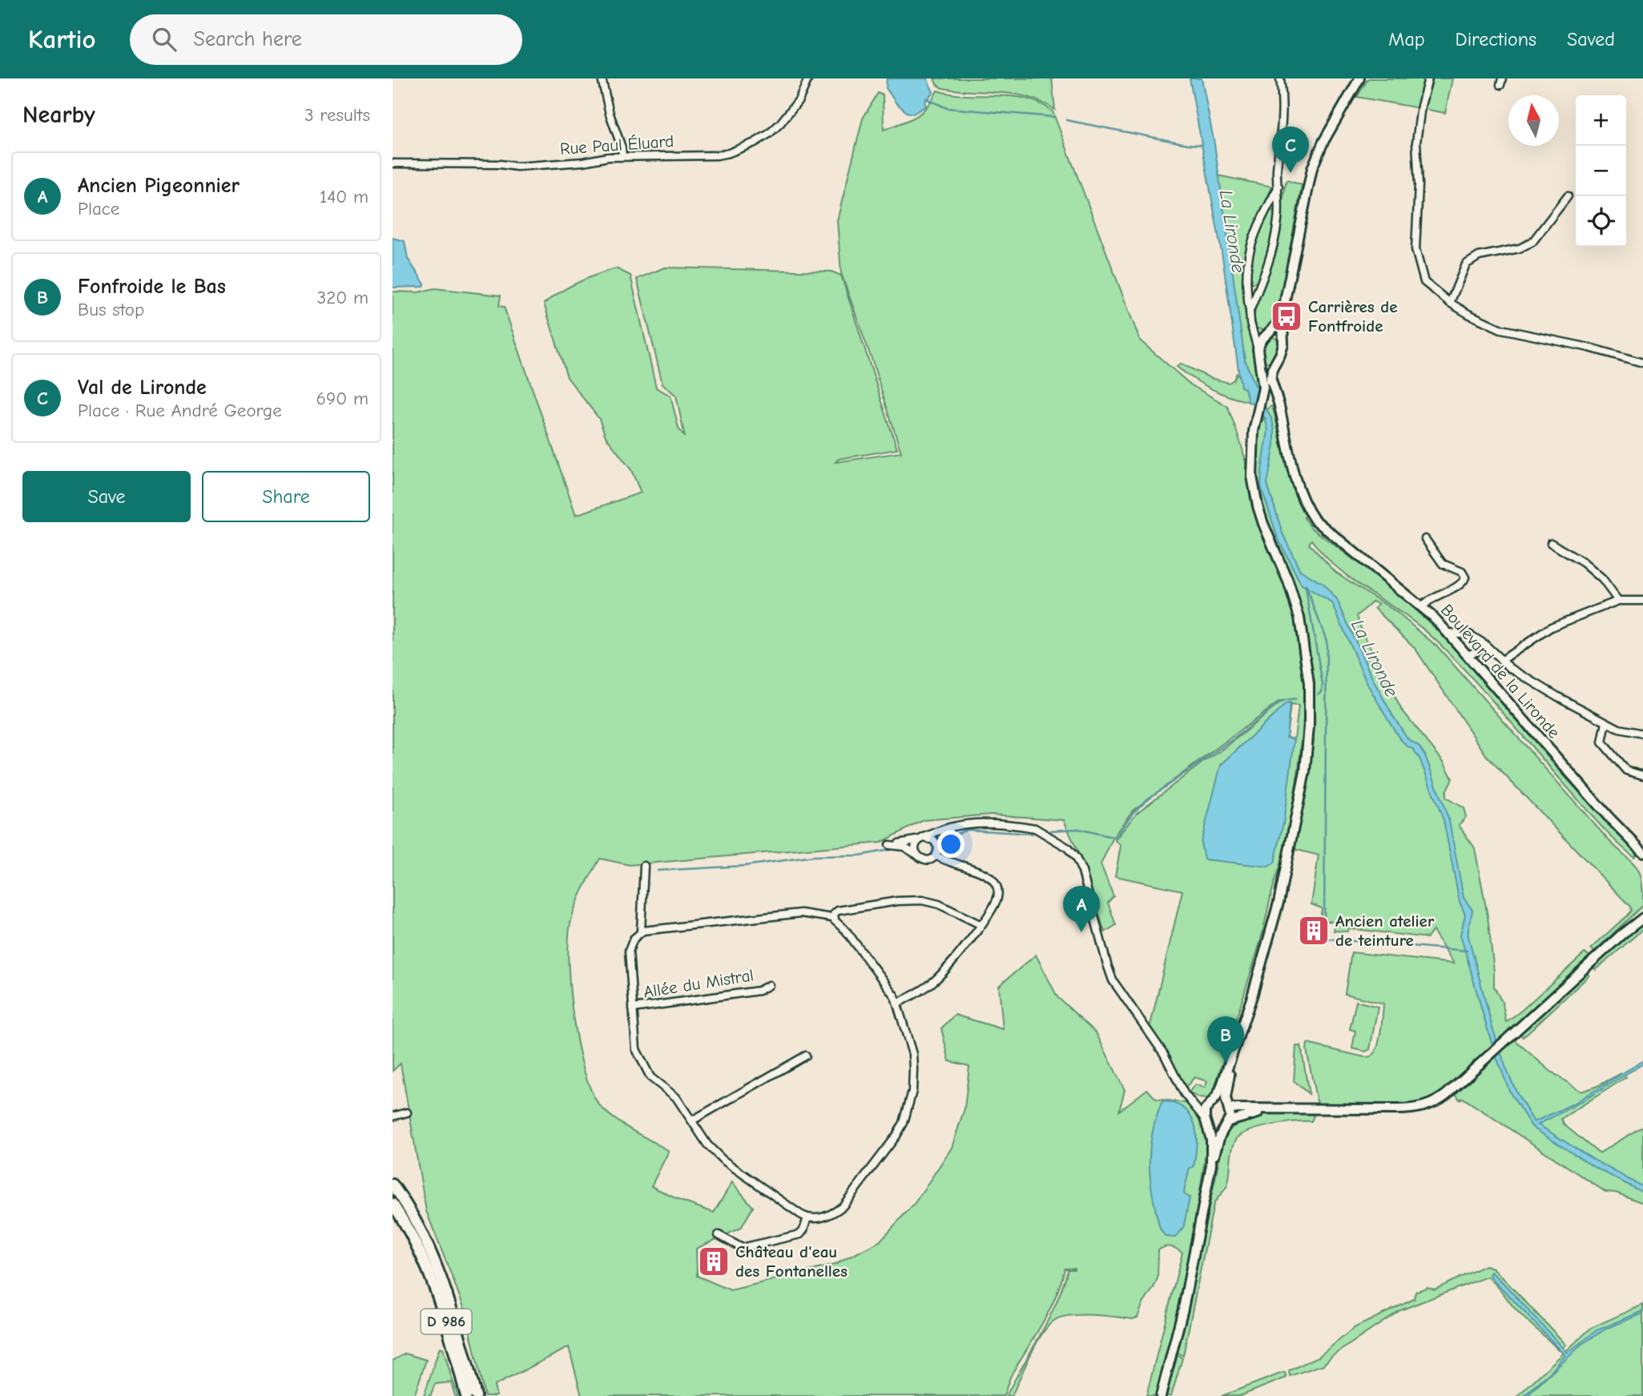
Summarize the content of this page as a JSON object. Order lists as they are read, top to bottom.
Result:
{
  "streets": {
    "main road": ["D 986"],
    "street": ["Rue Paul Éluard", "Boulevard de la Lironde", "Allée du Mistral"]
  },
  "water": ["La Lironde"],
  "places": {
    "bus stop": ["Carrières de Fontfroide"],
    "building": ["Ancien atelier de teinture", "Château d'eau des Fontanelles"]
  },
  "north": "top",
  "page": {
    "header": "Kartio",
    "search": "Search here",
    "nav": ["Map", "Directions", "Saved"],
    "heading": ["Nearby", "3 results"],
    "map_buttons": ["+", "−"],
    "pins": ["C", "A", "B"],
    "list": [
      {
        "mark": "A",
        "name": "Ancien Pigeonnier",
        "note": "Place",
        "value": "140 m"
      },
      {
        "mark": "B",
        "name": "Fonfroide le Bas",
        "note": "Bus stop",
        "value": "320 m"
      },
      {
        "mark": "C",
        "name": "Val de Lironde",
        "note": "Place · Rue André George",
        "value": "690 m"
      }
    ],
    "buttons": ["Save", "Share"]
  }
}
